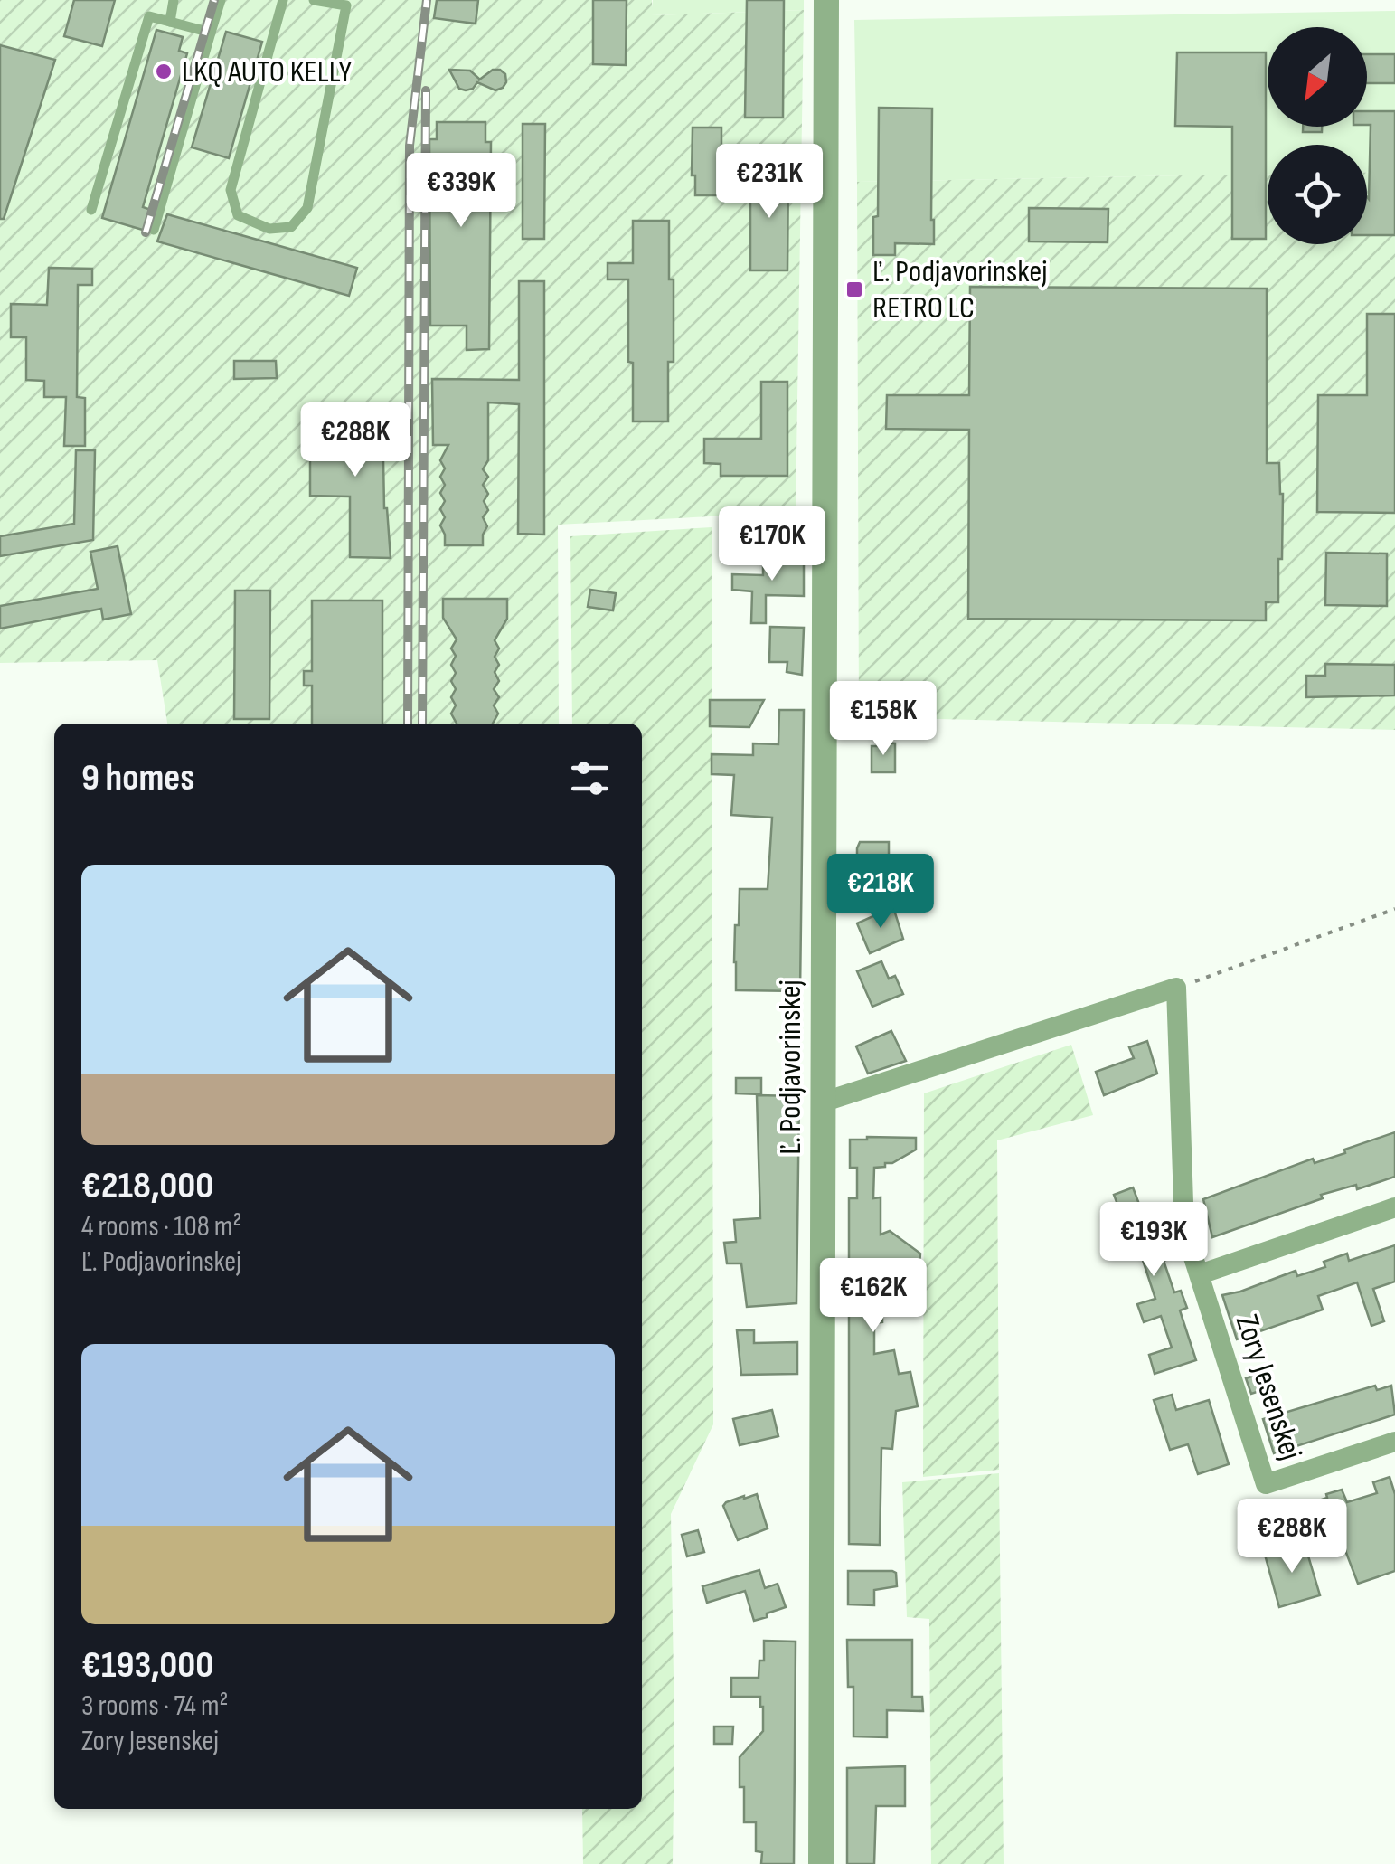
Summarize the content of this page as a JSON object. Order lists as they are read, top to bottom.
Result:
{
  "streets": {
    "street": ["Ľ. Podjavorinskej", "Zory Jesenskej"]
  },
  "places": {
    "other": ["LKQ AUTO KELLY"],
    "transit": ["Ľ. Podjavorinskej RETRO LC"]
  },
  "north": "bottom left",
  "page": {
    "price": [
      "€231K",
      "€339K",
      "€288K",
      "€170K",
      "€158K",
      "€218K",
      "€193K",
      "€162K",
      "€288K"
    ],
    "heading": "9 homes",
    "list": [
      {
        "name": "€218,000",
        "note": "4 rooms · 108 m² · Ľ. Podjavorinskej"
      },
      {
        "name": "€193,000",
        "note": "3 rooms · 74 m² · Zory Jesenskej"
      }
    ]
  }
}
